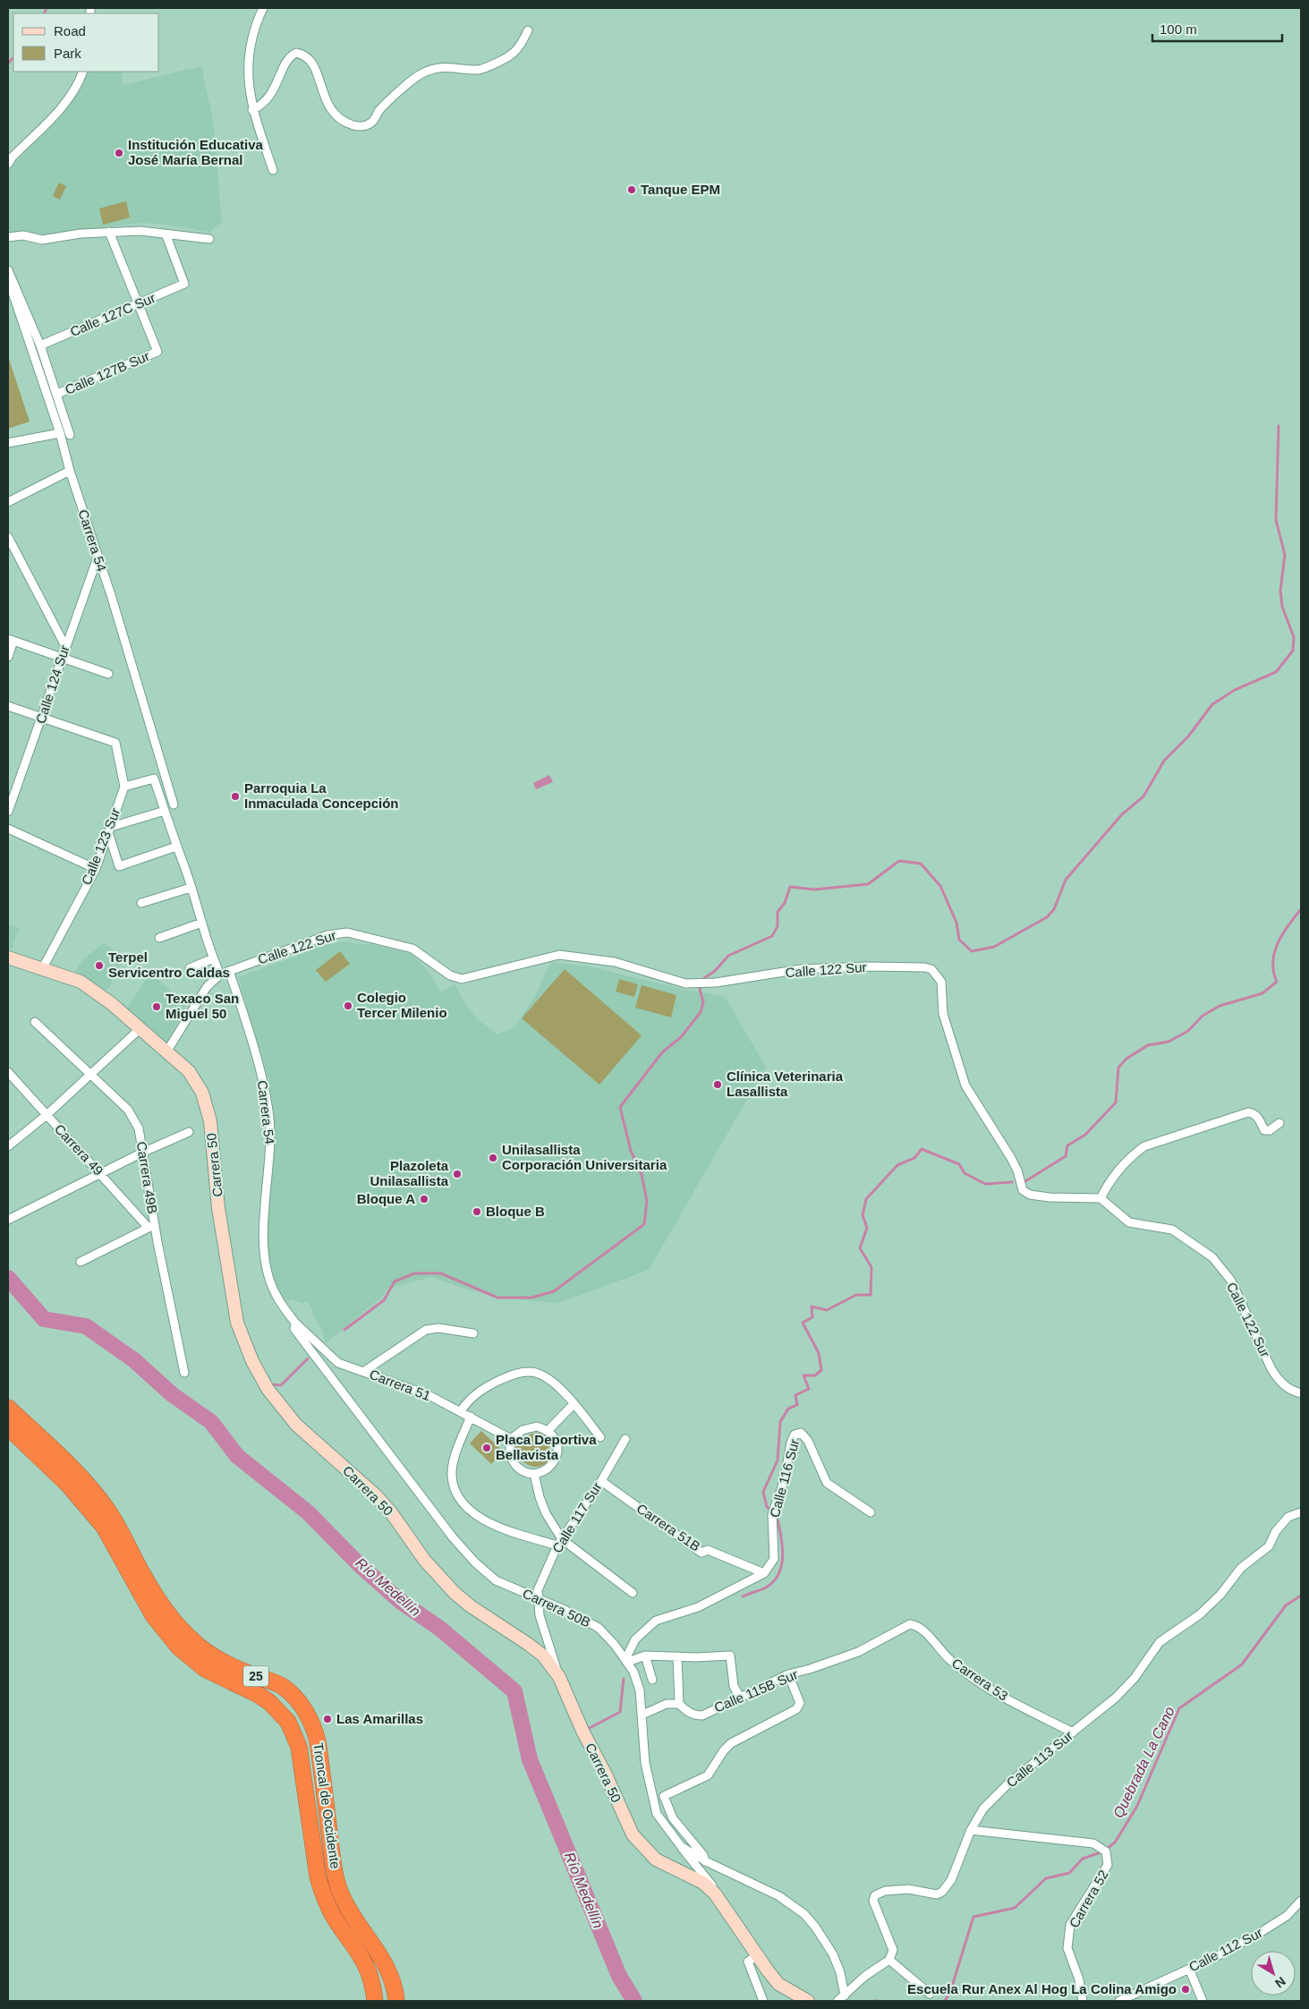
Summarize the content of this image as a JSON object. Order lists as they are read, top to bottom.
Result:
{
  "streets": {
    "highway": ["25", "Troncal de Occidente"],
    "main road": ["Carrera 50"],
    "street": [
      "Calle 127C Sur",
      "Calle 127B Sur",
      "Carrera 54",
      "Calle 124 Sur",
      "Calle 123 Sur",
      "Calle 122 Sur",
      "Carrera 49",
      "Carrera 49B",
      "Carrera 51",
      "Calle 116 Sur",
      "Calle 117 Sur",
      "Carrera 51B",
      "Carrera 50B",
      "Carrera 53",
      "Calle 115B Sur",
      "Calle 113 Sur",
      "Carrera 52",
      "Calle 112 Sur"
    ]
  },
  "crossings": [
    ["Calle 127C Sur", "Calle 127B Sur"],
    ["Carrera 54", "Calle 124 Sur"],
    ["Carrera 54", "Calle 122 Sur"],
    ["Carrera 54", "Carrera 50B"],
    ["Calle 124 Sur", "Calle 123 Sur"],
    ["Calle 123 Sur", "Carrera 50"],
    ["Calle 122 Sur", "Carrera 50"],
    ["Carrera 49", "Carrera 49B"],
    ["Carrera 50", "Calle 117 Sur"],
    ["Carrera 51", "Carrera 50B"],
    ["Calle 116 Sur", "Carrera 51B"],
    ["Calle 117 Sur", "Carrera 51B"],
    ["Calle 117 Sur", "Carrera 50B"],
    ["Carrera 53", "Calle 115B Sur"],
    ["Carrera 53", "Calle 113 Sur"],
    ["Calle 113 Sur", "Carrera 52"]
  ],
  "water": ["Río Medellín", "Quebrada La Cano"],
  "places": [
    "Institución Educativa José María Bernal",
    "Tanque EPM",
    "Parroquia La Inmaculada Concepción",
    "Terpel Servicentro Caldas",
    "Colegio Tercer Milenio",
    "Texaco San Miguel 50",
    "Clínica Veterinaria Lasallista",
    "Unilasallista Corporación Universitaria",
    "Plazoleta Unilasallista",
    "Bloque A",
    "Bloque B",
    "Placa Deportiva Bellavista",
    "Las Amarillas",
    "Escuela Rur Anex Al Hog La Colina Amigo"
  ],
  "legend": ["Road", "Park"],
  "scale_bar": "100 m",
  "north": "bottom right"
}
